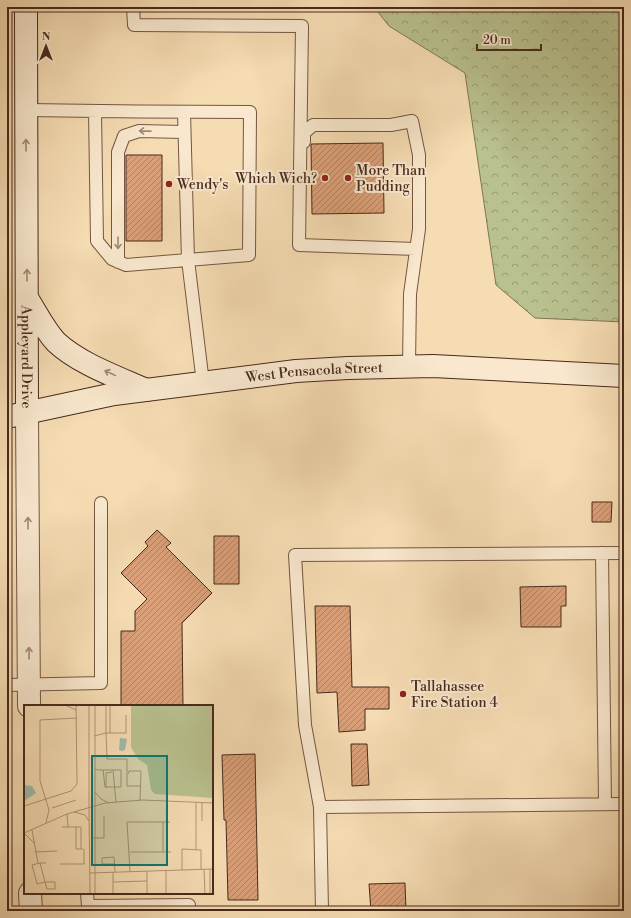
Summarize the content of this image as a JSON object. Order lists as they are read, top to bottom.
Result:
{
  "streets": {
    "main road": ["Appleyard Drive", "West Pensacola Street"]
  },
  "crossings": [
    ["Appleyard Drive", "West Pensacola Street"]
  ],
  "one_way": ["Appleyard Drive"],
  "places": [
    "Which Wich?",
    "More Than Pudding",
    "Wendy's",
    "Tallahassee Fire Station 4"
  ],
  "scale_bar": "20 m",
  "north": "top"
}
